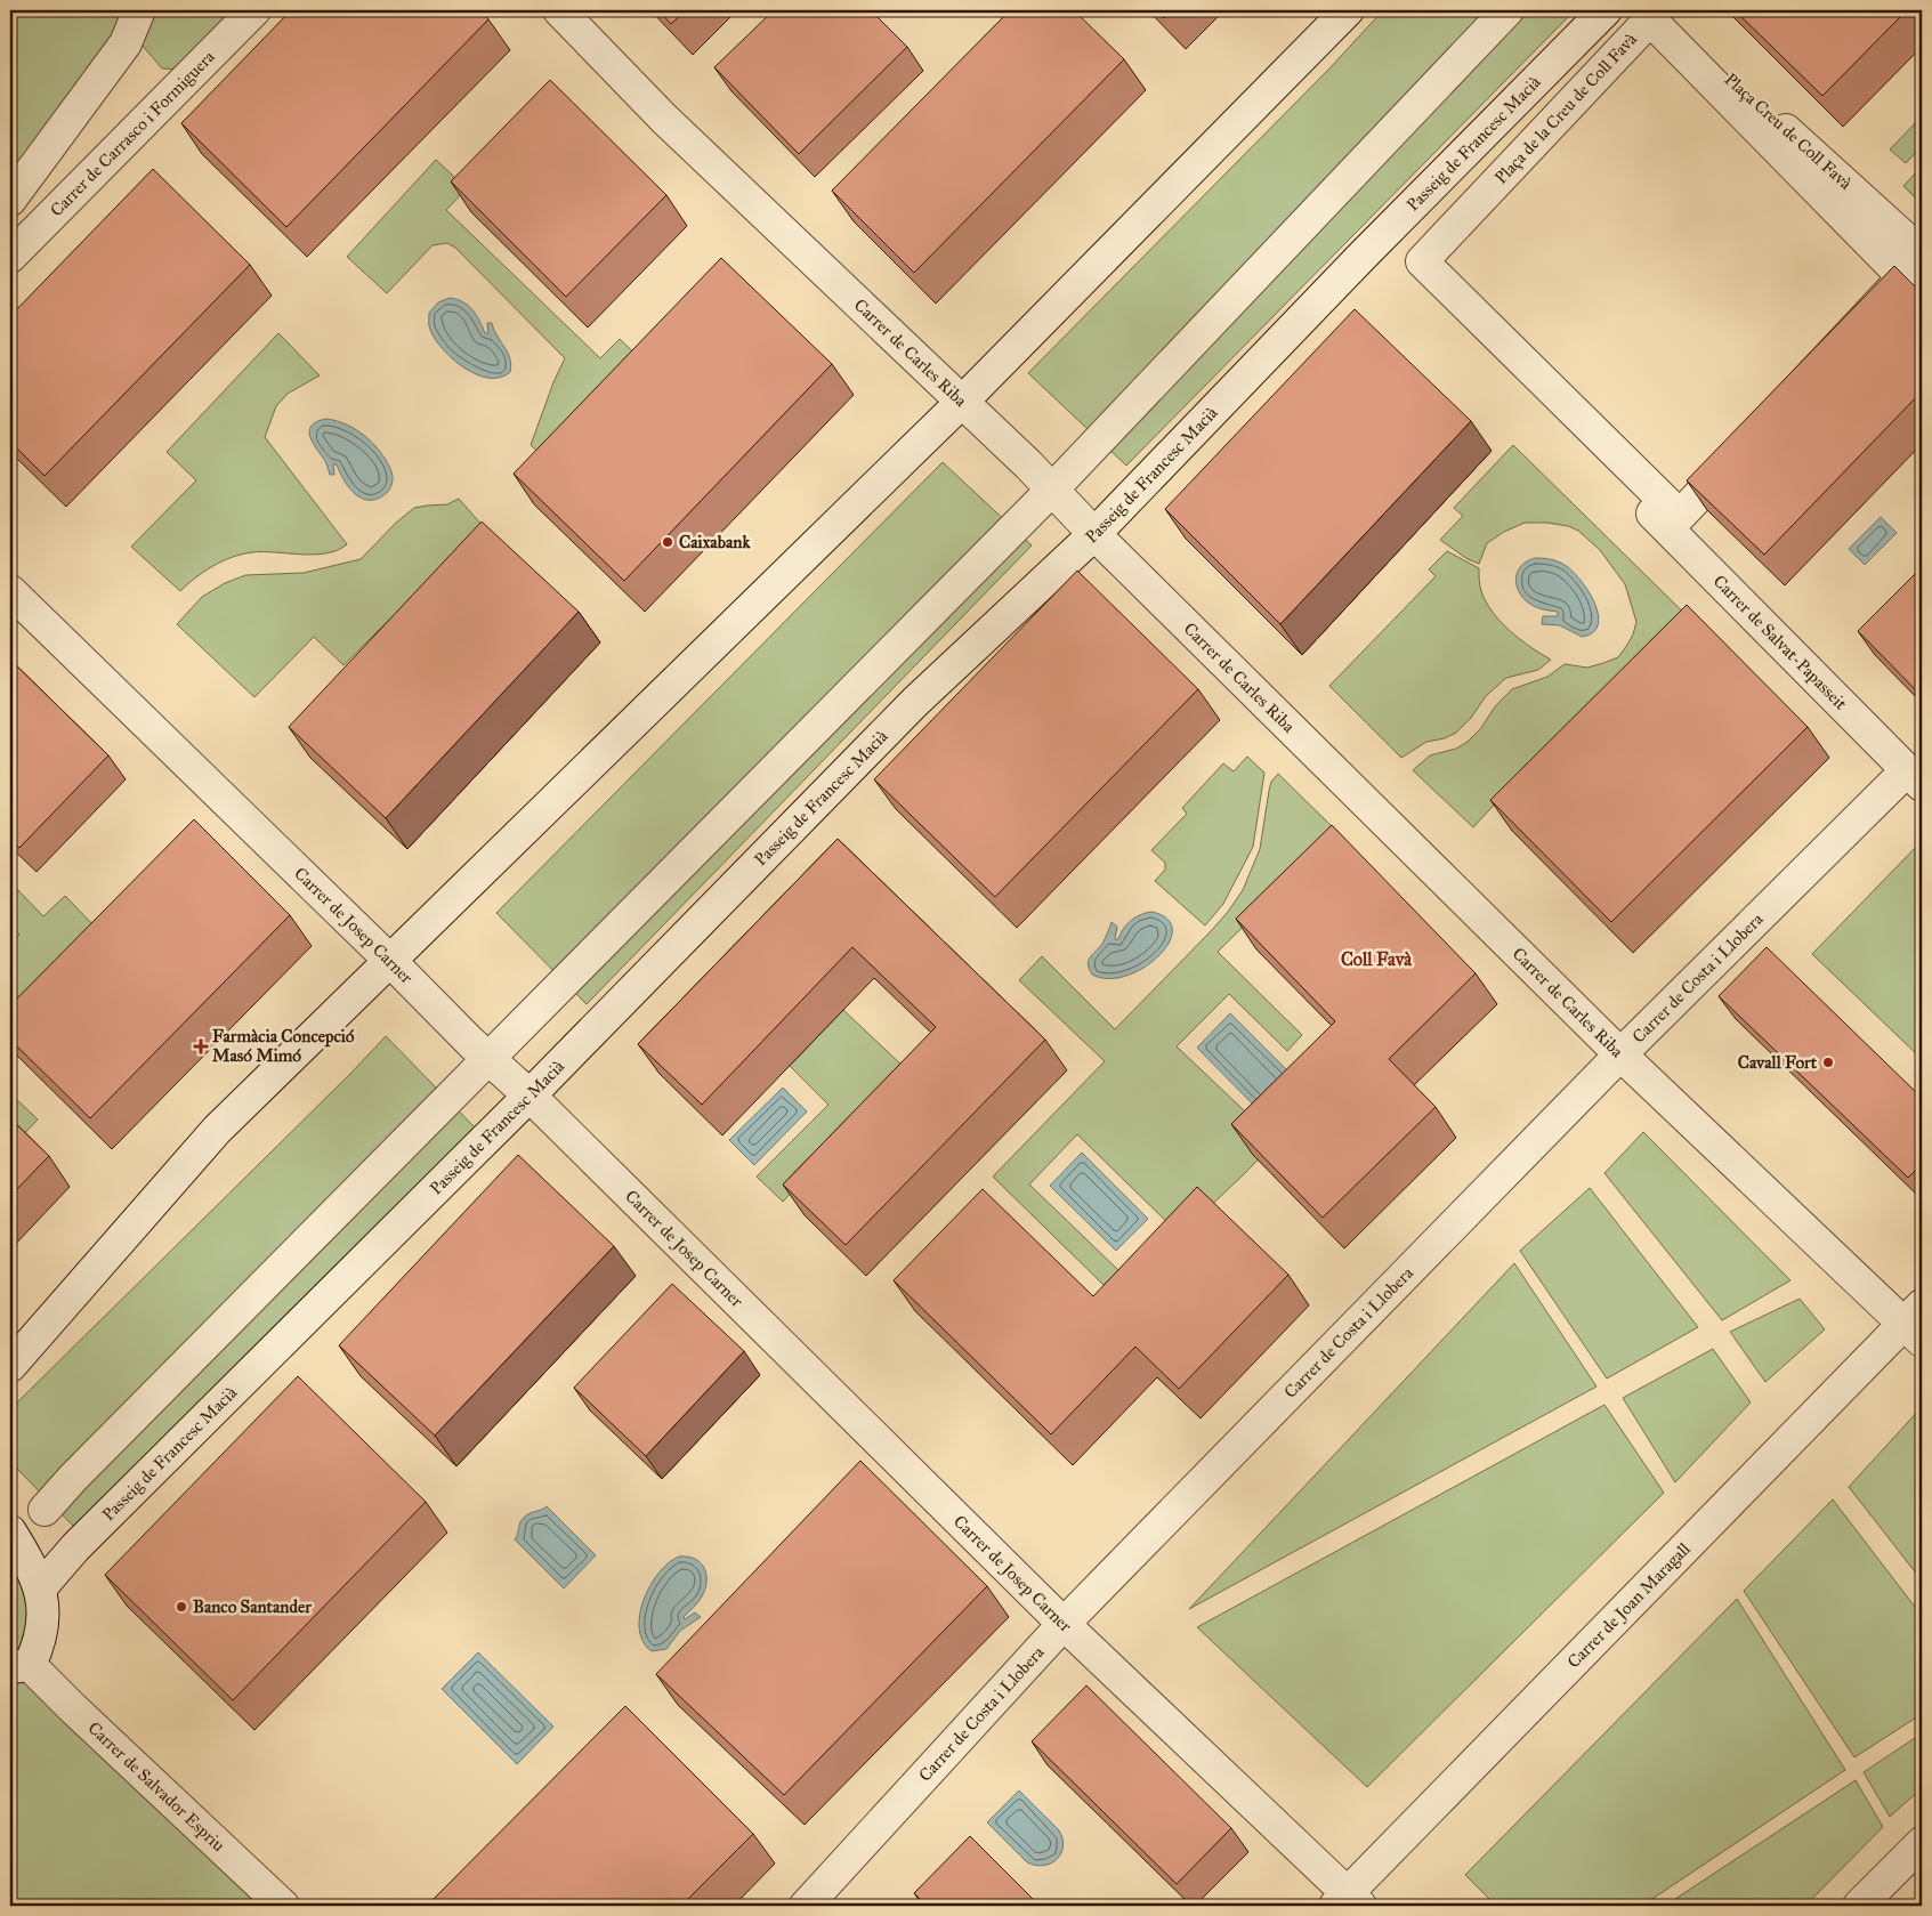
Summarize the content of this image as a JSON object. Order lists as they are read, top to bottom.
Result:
{
  "streets": {
    "street": [
      "Plaça de la Creu de Coll Favà",
      "Plaça Creu de Coll Favà",
      "Carrer de Carrasco i Formiguera",
      "Passeig de Francesc Macià",
      "Carrer de Carles Riba",
      "Carrer de Salvat-Papasseit",
      "Carrer de Josep Carner",
      "Carrer de Costa i Llobera",
      "Carrer de Joan Maragall",
      "Carrer de Salvador Espriu"
    ]
  },
  "crossings": [
    ["Plaça de la Creu de Coll Favà", "Carrer de Salvat-Papasseit"],
    ["Passeig de Francesc Macià", "Carrer de Carles Riba"],
    ["Passeig de Francesc Macià", "Carrer de Josep Carner"],
    ["Carrer de Carles Riba", "Carrer de Costa i Llobera"],
    ["Carrer de Carles Riba", "Carrer de Joan Maragall"],
    ["Carrer de Salvat-Papasseit", "Carrer de Costa i Llobera"],
    ["Carrer de Josep Carner", "Carrer de Costa i Llobera"],
    ["Carrer de Josep Carner", "Carrer de Joan Maragall"]
  ],
  "districts": ["Coll Favà"],
  "places": {
    "other": ["Caixabank", "Cavall Fort", "Banco Santander"],
    "health": ["Farmàcia Concepció Masó Mimó"]
  }
}
